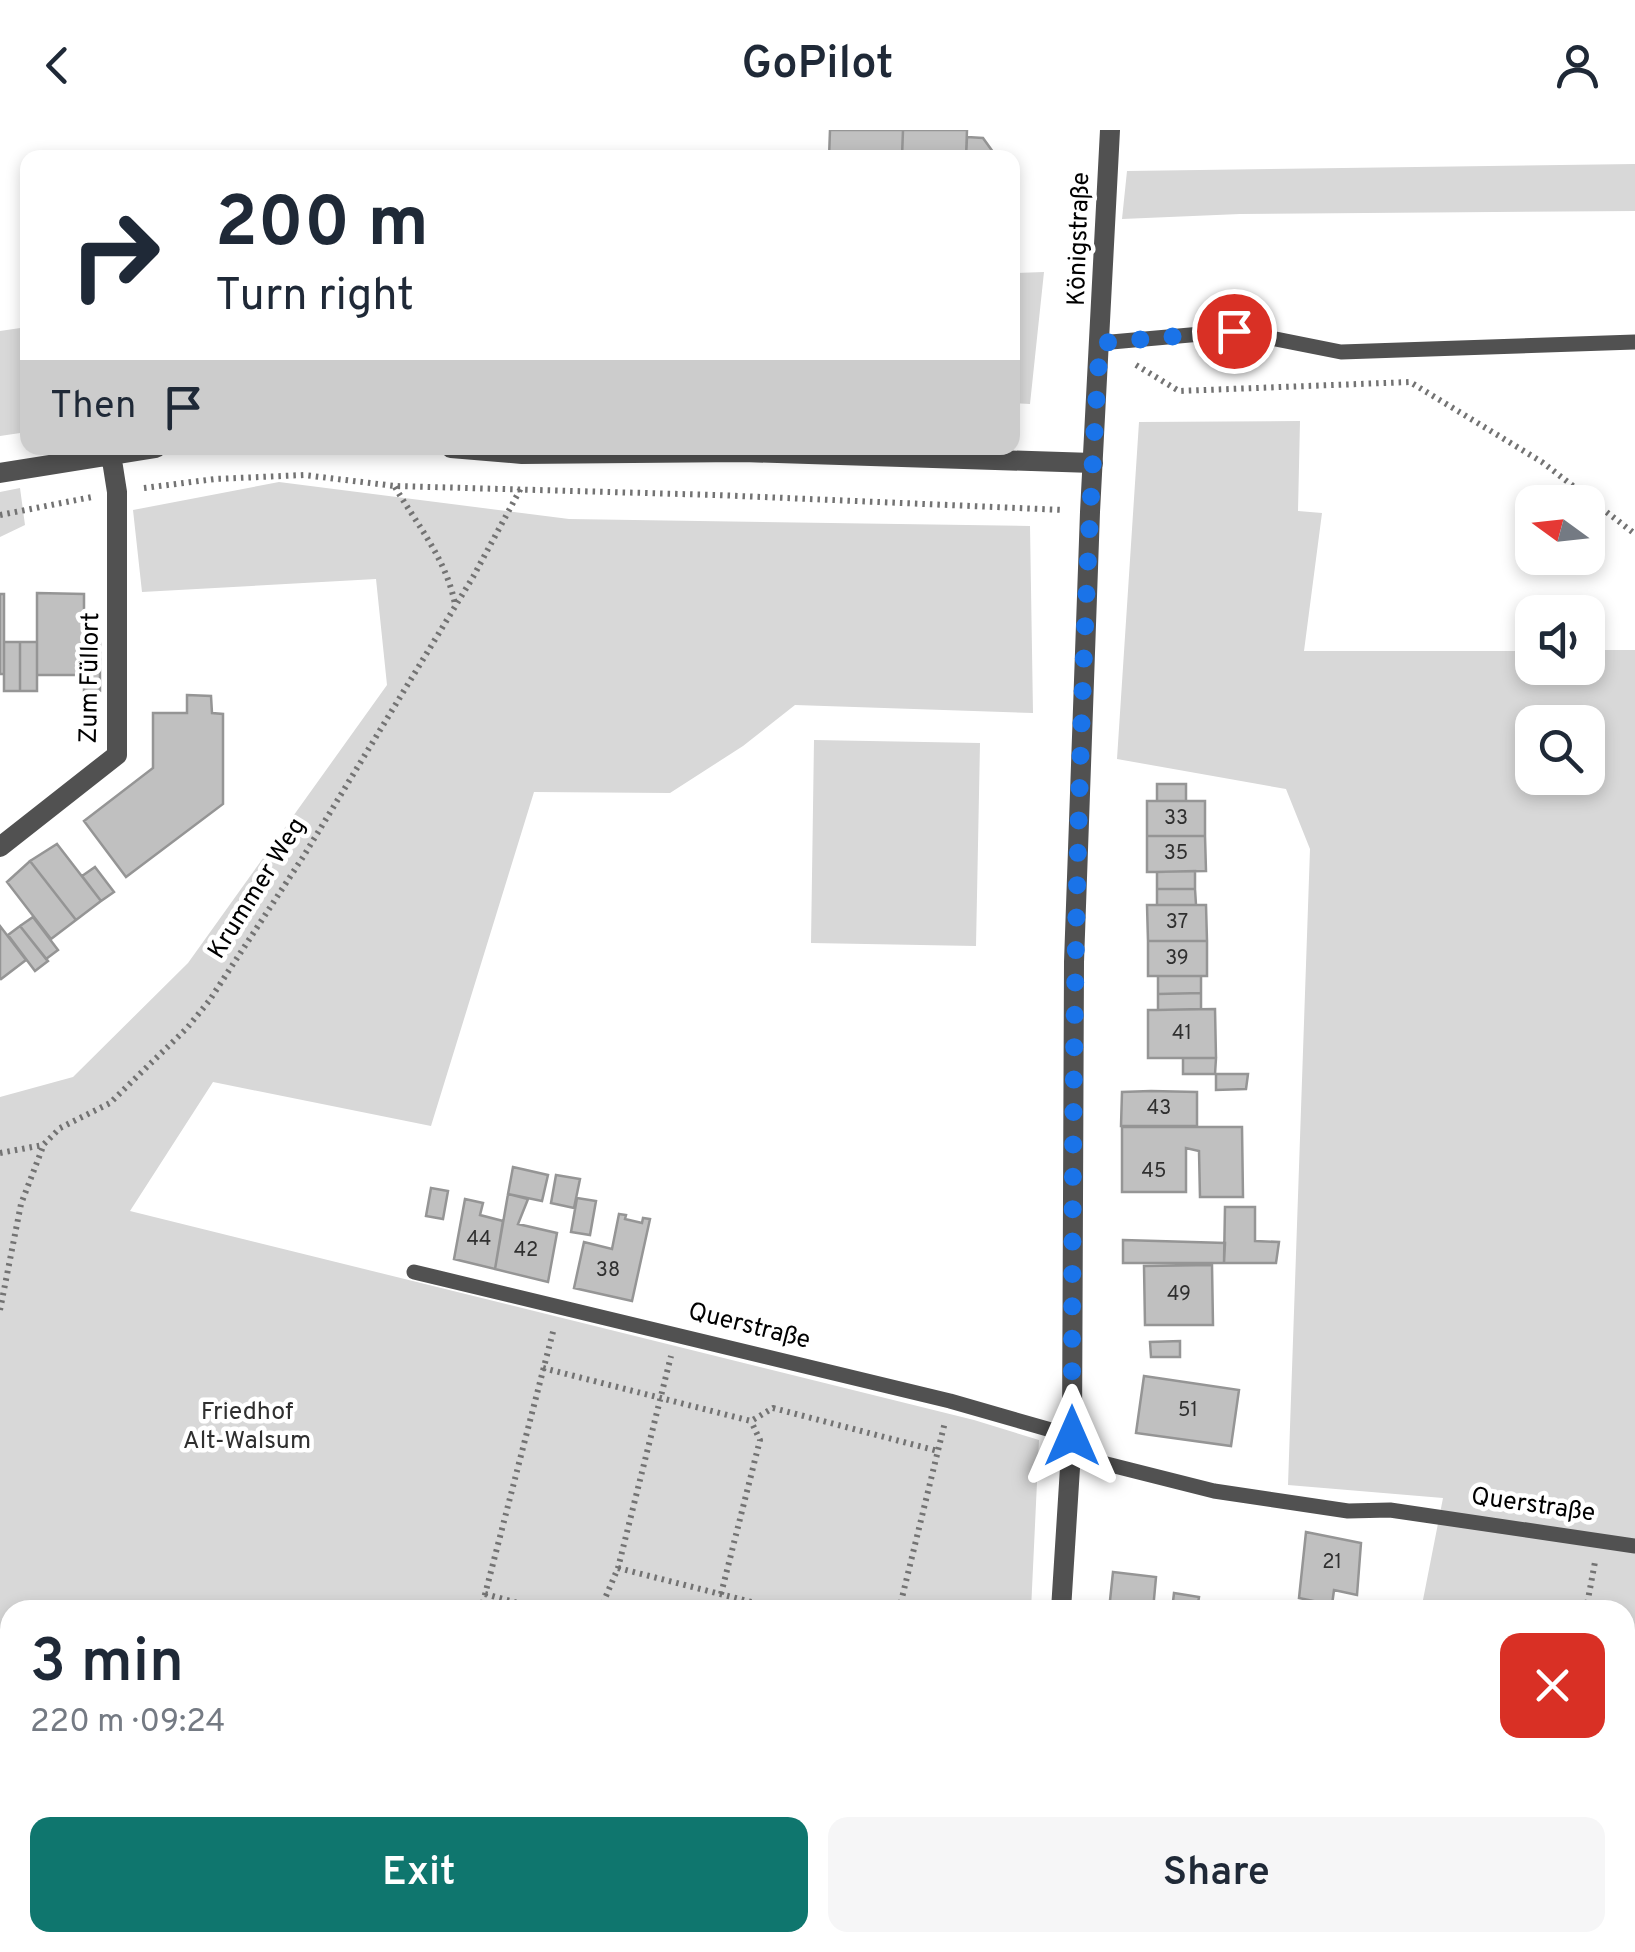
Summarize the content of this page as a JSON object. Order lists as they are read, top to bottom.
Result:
{
  "streets": {
    "street": ["Königstraße", "Zum Füllort"],
    "lane": ["Querstraße"],
    "path": ["Krummer Weg"]
  },
  "crossings": [
    ["Königstraße", "Querstraße"]
  ],
  "parks": ["Friedhof Alt-Walsum"],
  "house_numbers": [
    "33",
    "35",
    "37",
    "39",
    "41",
    "43",
    "45",
    "44",
    "42",
    "38",
    "49",
    "51",
    "21"
  ],
  "north": "left",
  "page": {
    "header": "GoPilot",
    "turn": ["200 m", "Turn right"],
    "then": "Then",
    "heading": ["3 min", "220 m · 09:24"],
    "buttons": ["Exit", "Share"]
  }
}
